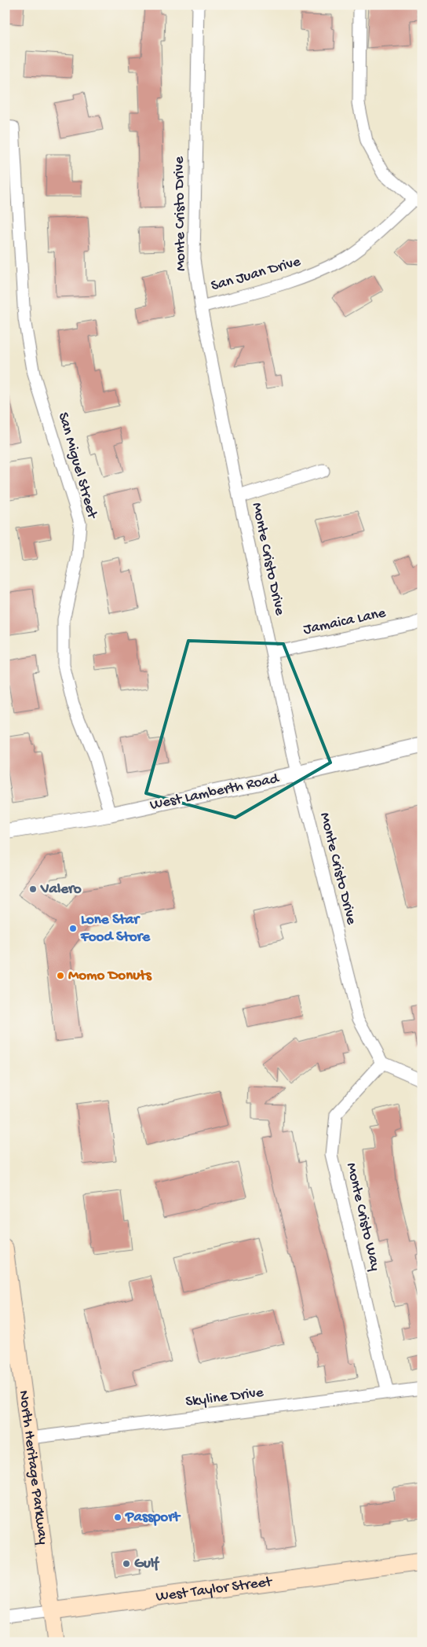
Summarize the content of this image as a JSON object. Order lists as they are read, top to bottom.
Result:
{
  "streets": {
    "main road": ["North Heritage Parkway", "West Taylor Street"],
    "street": [
      "Monte Cristo Drive",
      "San Juan Drive",
      "San Miguel Street",
      "Jamaica Lane",
      "West Lamberth Road",
      "Monte Cristo Way",
      "Skyline Drive"
    ]
  },
  "crossings": [
    ["Monte Cristo Drive", "San Juan Drive"],
    ["Monte Cristo Drive", "Jamaica Lane"],
    ["Monte Cristo Drive", "West Lamberth Road"],
    ["Monte Cristo Drive", "Monte Cristo Way"],
    ["San Miguel Street", "West Lamberth Road"],
    ["Monte Cristo Way", "Skyline Drive"],
    ["Skyline Drive", "North Heritage Parkway"],
    ["North Heritage Parkway", "West Taylor Street"]
  ],
  "places": [
    "Valero",
    "Lone Star Food Store",
    "Momo Donuts",
    "Passport",
    "Gulf"
  ]
}
